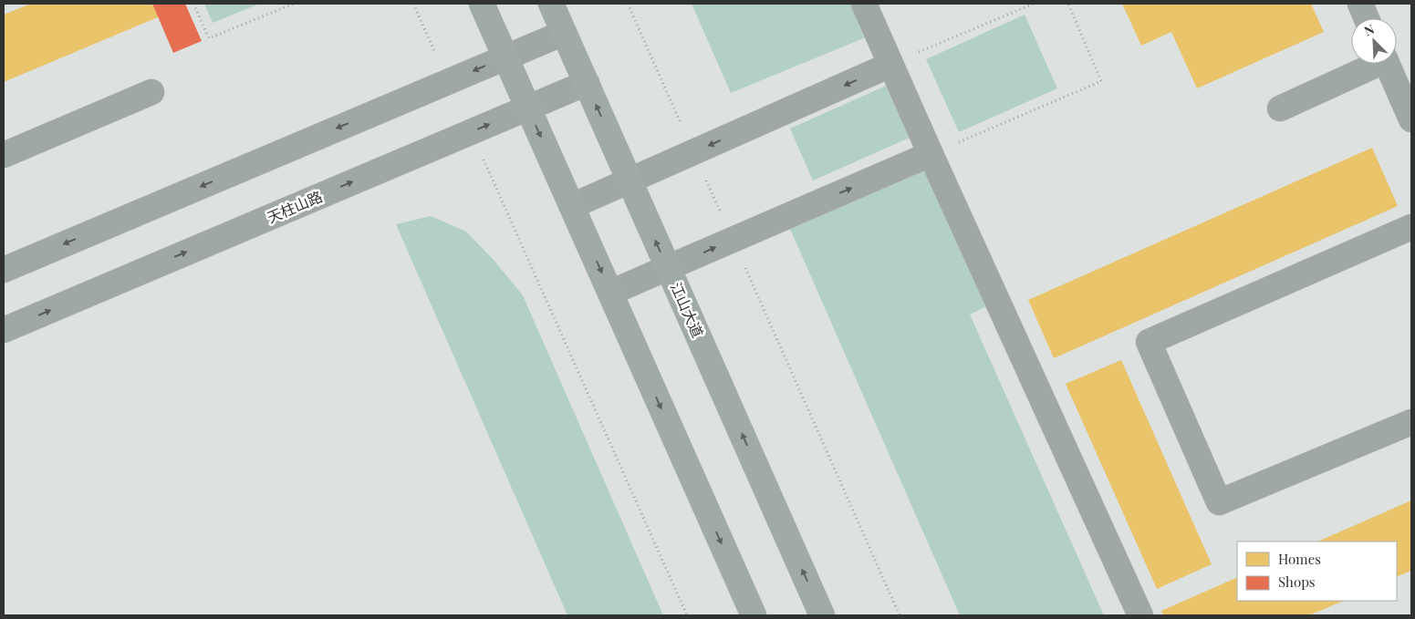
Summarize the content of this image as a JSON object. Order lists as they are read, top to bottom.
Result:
{
  "streets": {
    "main road": ["江山大道"],
    "street": ["天柱山路"]
  },
  "crossings": [
    ["天柱山路", "江山大道"]
  ],
  "legend": ["Homes", "Shops"],
  "north": "top left"
}
